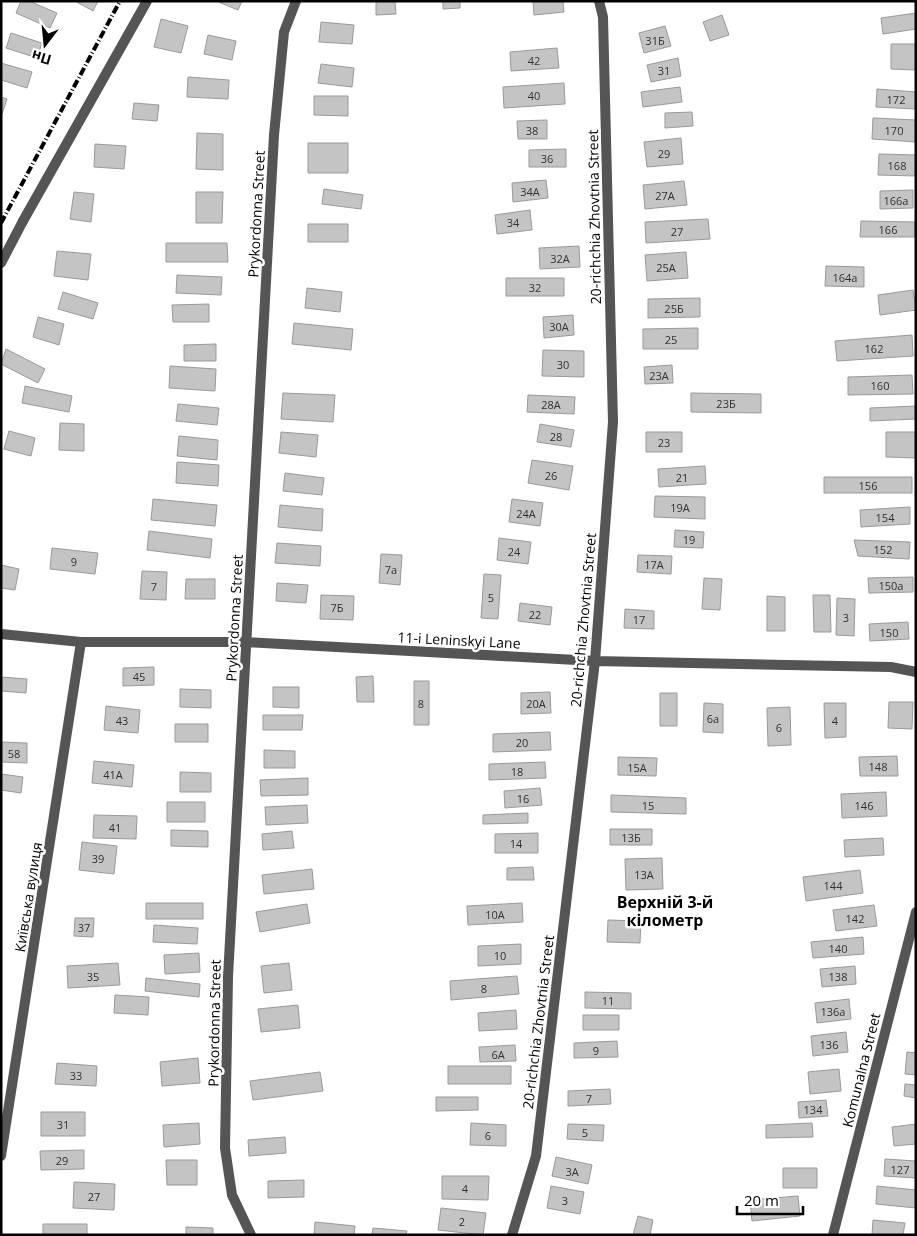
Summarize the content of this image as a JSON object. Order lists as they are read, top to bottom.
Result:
{
  "streets": {
    "street": [
      "Prykordonna Street",
      "20-richchia Zhovtnia Street",
      "11-i Leninskyi Lane",
      "Київська вулиця",
      "Komunalna Street"
    ]
  },
  "crossings": [
    ["Prykordonna Street", "11-i Leninskyi Lane"],
    ["20-richchia Zhovtnia Street", "11-i Leninskyi Lane"],
    ["11-i Leninskyi Lane", "Київська вулиця"]
  ],
  "districts": ["Верхній 3-й кілометр"],
  "house_numbers": [
    "31Б",
    "42",
    "31",
    "40",
    "172",
    "38",
    "170",
    "29",
    "36",
    "168",
    "34А",
    "27А",
    "166а",
    "34",
    "166",
    "27",
    "32А",
    "25А",
    "164а",
    "32",
    "25Б",
    "30А",
    "25",
    "162",
    "30",
    "23А",
    "160",
    "23Б",
    "28А",
    "28",
    "23",
    "26",
    "21",
    "156",
    "19А",
    "24А",
    "154",
    "19",
    "152",
    "24",
    "9",
    "17А",
    "7а",
    "150а",
    "7",
    "5",
    "7Б",
    "22",
    "3",
    "17",
    "150",
    "45",
    "8",
    "20А",
    "6а",
    "43",
    "4",
    "6",
    "20",
    "58",
    "148",
    "15А",
    "18",
    "41А",
    "16",
    "15",
    "146",
    "41",
    "13Б",
    "14",
    "39",
    "13А",
    "144",
    "10А",
    "142",
    "37",
    "140",
    "10",
    "35",
    "138",
    "8",
    "11",
    "136а",
    "136",
    "9",
    "6А",
    "33",
    "7",
    "134",
    "31",
    "5",
    "6",
    "29",
    "127",
    "3А",
    "4",
    "27",
    "3",
    "2"
  ],
  "scale_bar": "20 m",
  "north": "bottom"
}
